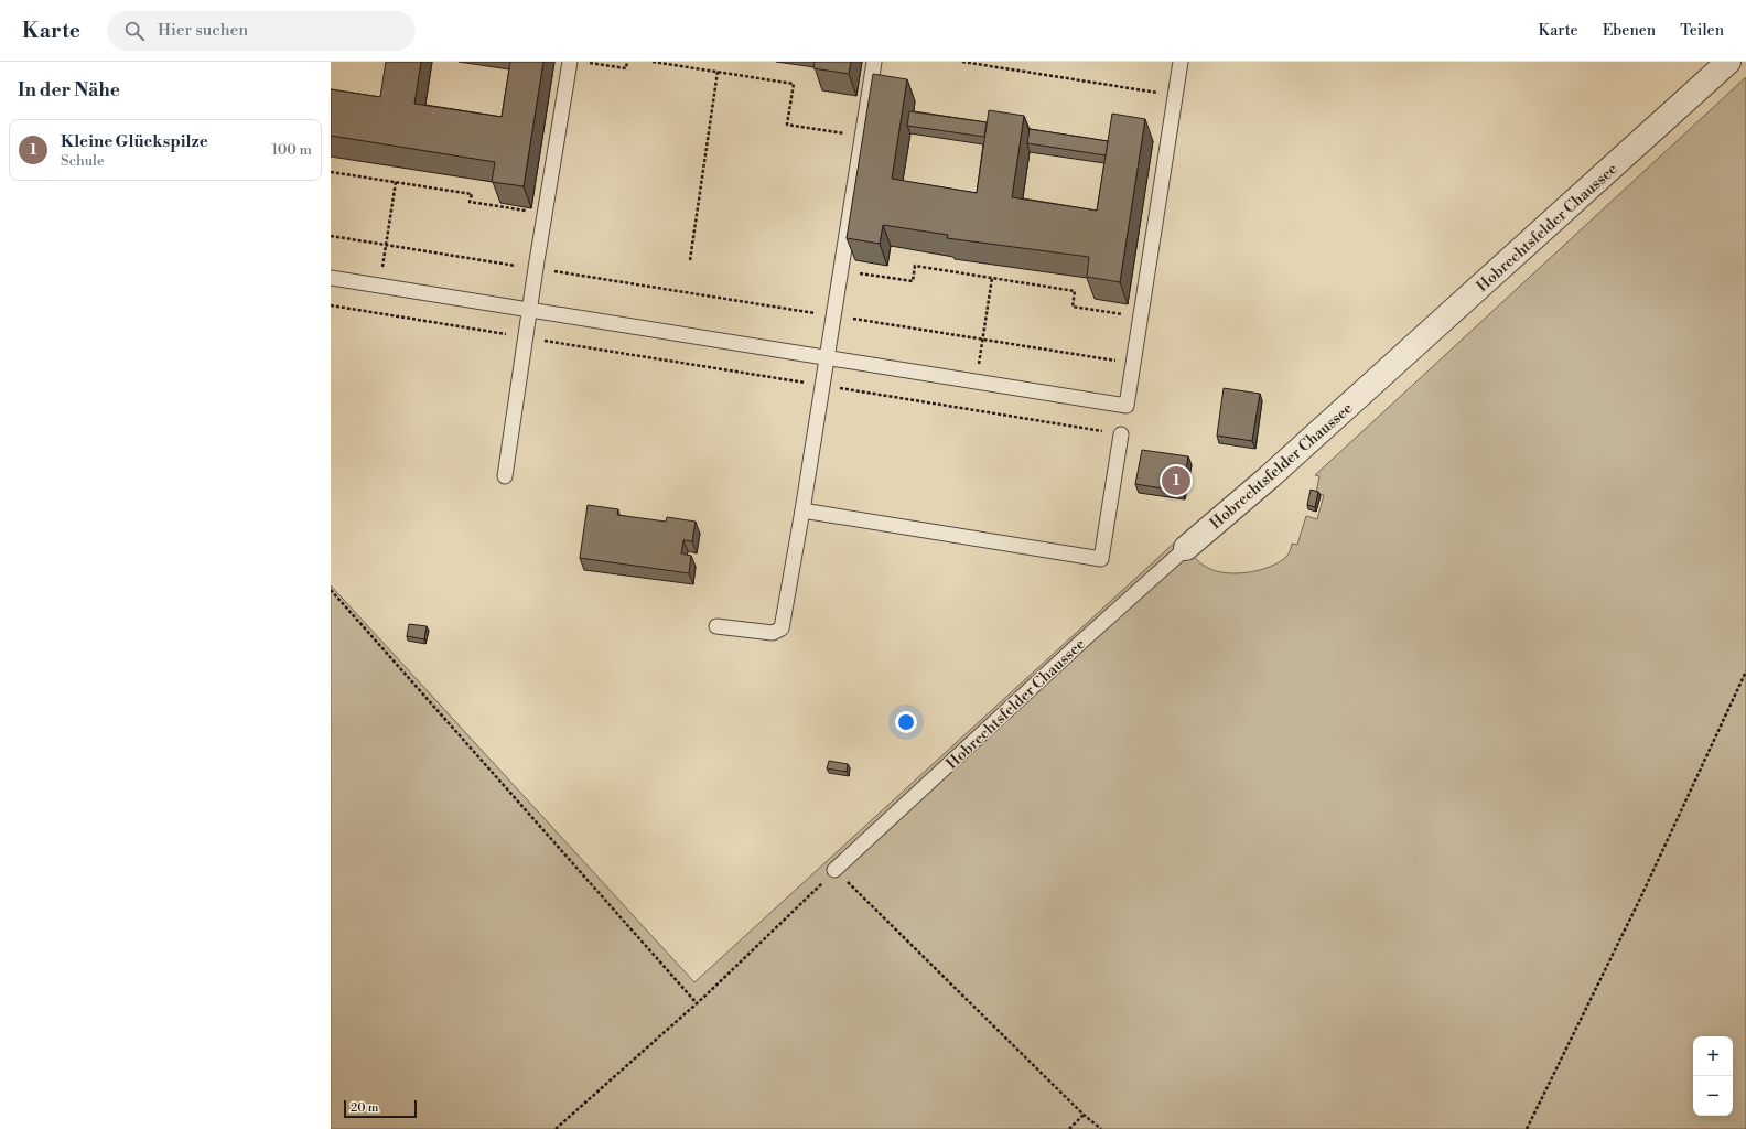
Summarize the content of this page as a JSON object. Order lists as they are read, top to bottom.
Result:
{
  "streets": {
    "street": ["Hobrechtsfelder Chaussee"]
  },
  "scale_bar": "20 m",
  "page": {
    "header": "Karte",
    "search": "Hier suchen",
    "nav": ["Karte", "Ebenen", "Teilen"],
    "heading": "In der Nähe",
    "list": [
      {
        "mark": "1",
        "name": "Kleine Glückspilze",
        "note": "Schule",
        "value": "100 m"
      }
    ],
    "pins": "1",
    "map_buttons": ["+", "−"],
    "scale": "20 m"
  }
}
